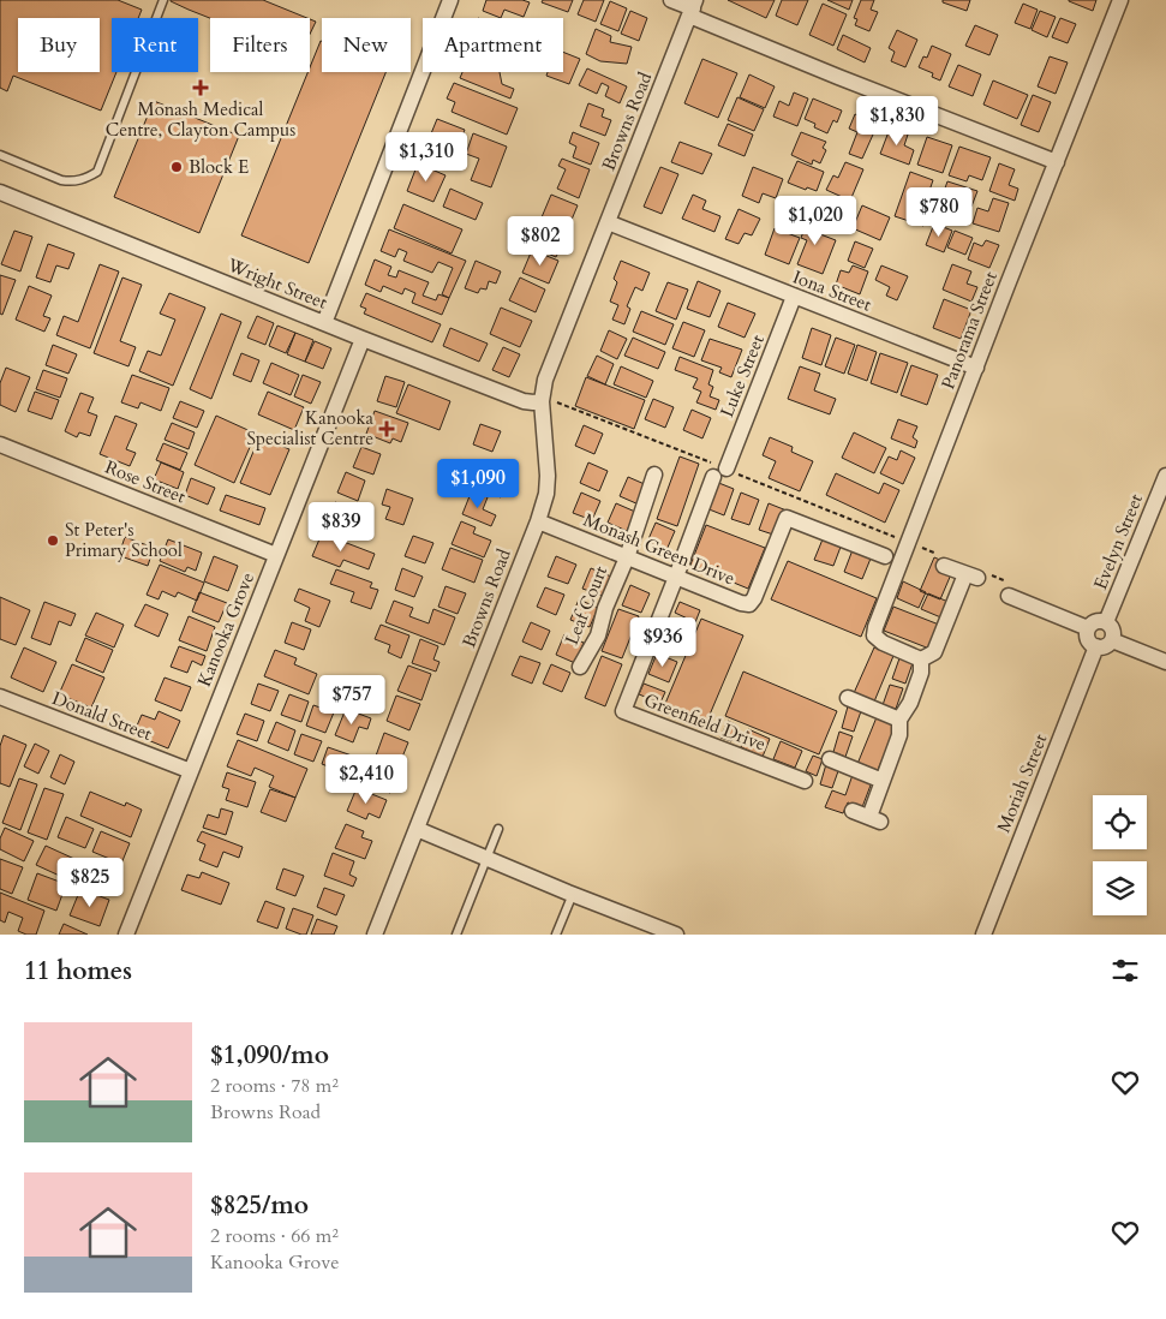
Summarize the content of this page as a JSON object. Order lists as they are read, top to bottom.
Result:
{
  "streets": {
    "street": [
      "Browns Road",
      "Wright Street",
      "Iona Street",
      "Panorama Street",
      "Luke Street",
      "Rose Street",
      "Evelyn Street",
      "Monash Green Drive",
      "Leaf Court",
      "Kanooka Grove",
      "Donald Street",
      "Greenfield Drive",
      "Moriah Street"
    ]
  },
  "crossings": [
    ["Browns Road", "Wright Street"],
    ["Browns Road", "Iona Street"],
    ["Browns Road", "Monash Green Drive"],
    ["Wright Street", "Kanooka Grove"],
    ["Iona Street", "Panorama Street"],
    ["Iona Street", "Luke Street"],
    ["Luke Street", "Greenfield Drive"],
    ["Rose Street", "Kanooka Grove"],
    ["Evelyn Street", "Moriah Street"],
    ["Monash Green Drive", "Leaf Court"],
    ["Monash Green Drive", "Greenfield Drive"],
    ["Kanooka Grove", "Donald Street"]
  ],
  "places": {
    "health": ["Monash Medical Centre, Clayton Campus", "Kanooka Specialist Centre"],
    "other": ["Block E", "St Peter's Primary School"]
  },
  "page": {
    "chip": [
      "Buy",
      "Rent",
      "Filters",
      "New",
      "Apartment"
    ],
    "price": [
      "$1,830",
      "$1,310",
      "$780",
      "$1,020",
      "$802",
      "$1,090",
      "$839",
      "$936",
      "$757",
      "$2,410",
      "$825"
    ],
    "heading": "11 homes",
    "list": [
      {
        "name": "$1,090/mo",
        "note": "2 rooms · 78 m² · Browns Road"
      },
      {
        "name": "$825/mo",
        "note": "2 rooms · 66 m² · Kanooka Grove"
      }
    ]
  }
}
